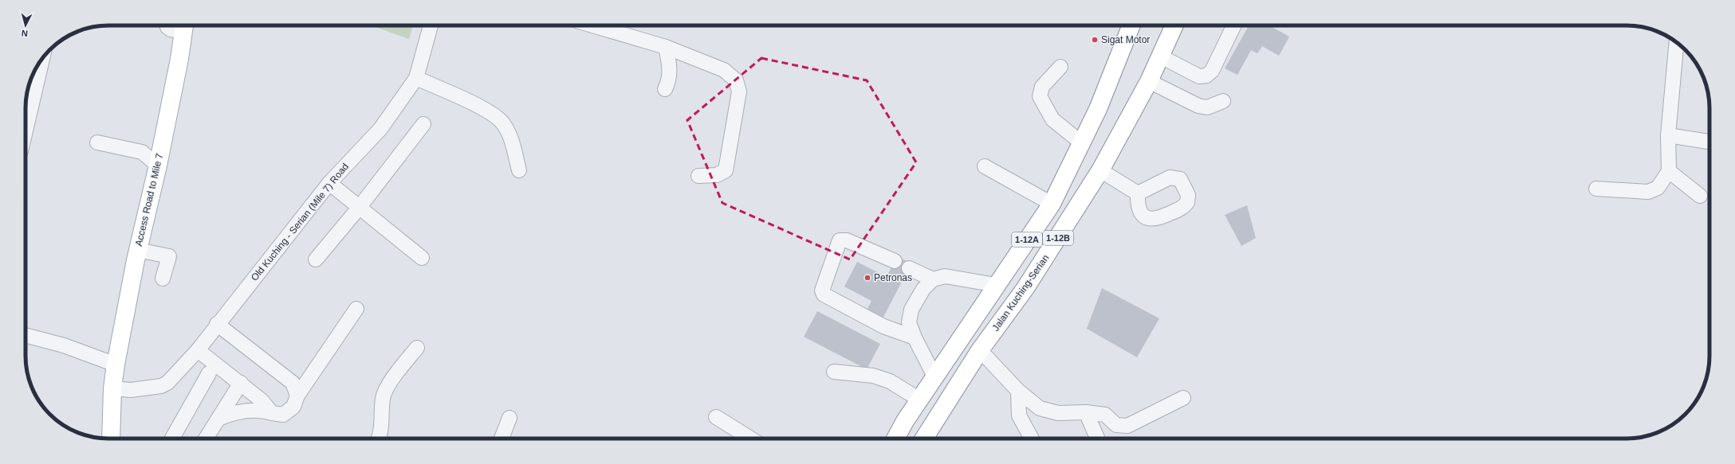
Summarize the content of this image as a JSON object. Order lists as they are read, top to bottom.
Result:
{
  "streets": {
    "main road": [
      "Access Road to Mile 7",
      "1-12B",
      "1-12A",
      "Jalan Kuching-Serian"
    ],
    "street": ["Old Kuching - Serian (Mile 7) Road"]
  },
  "crossings": [
    ["Access Road to Mile 7", "Old Kuching - Serian (Mile 7) Road"]
  ],
  "places": ["Sigat Motor", "Petronas"],
  "north": "bottom"
}
